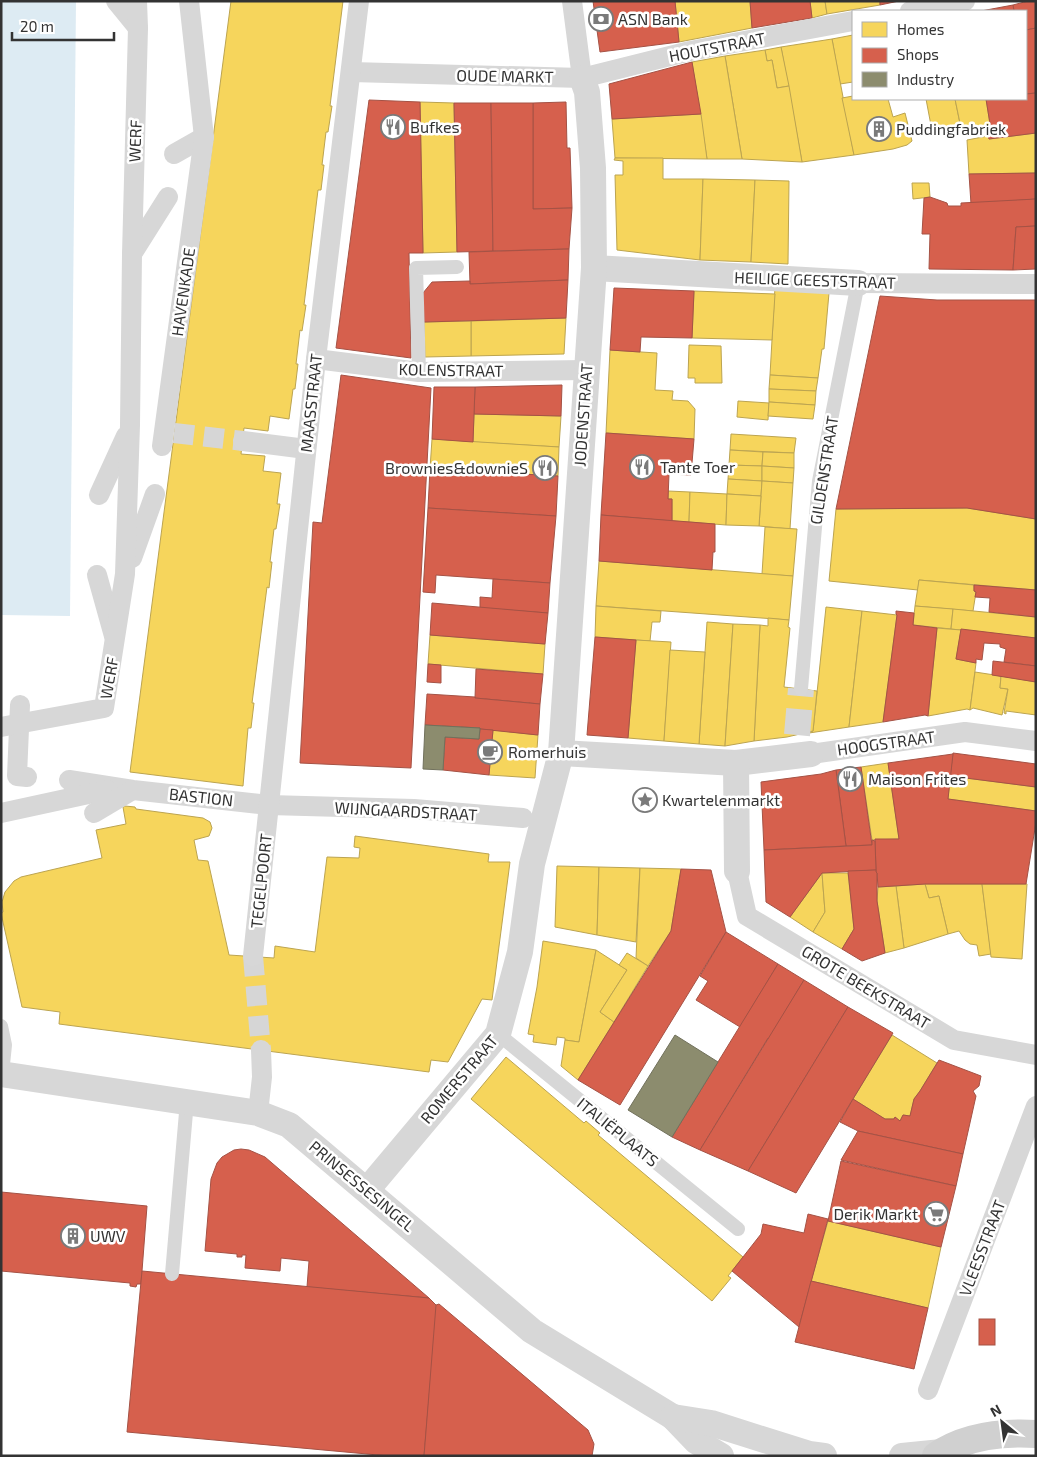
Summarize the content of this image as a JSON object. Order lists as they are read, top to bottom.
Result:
{
  "streets": {
    "street": [
      "HOUTSTRAAT",
      "OUDE MARKT",
      "WERF",
      "HEILIGE GEESTSTRAAT",
      "HAVENKADE",
      "KOLENSTRAAT",
      "MAASSTRAAT",
      "JODENSTRAAT",
      "HOOGSTRAAT",
      "BASTION",
      "WIJNGAARDSTRAAT",
      "TEGELPOORT",
      "GROTE BEEKSTRAAT",
      "ROMERSTRAAT",
      "PRINSESSESINGEL",
      "VLEESSTRAAT"
    ],
    "lane": ["GILDENSTRAAT", "ITALIËPLAATS"]
  },
  "crossings": [
    ["HOUTSTRAAT", "OUDE MARKT"],
    ["HOUTSTRAAT", "JODENSTRAAT"],
    ["OUDE MARKT", "MAASSTRAAT"],
    ["OUDE MARKT", "JODENSTRAAT"],
    ["HEILIGE GEESTSTRAAT", "JODENSTRAAT"],
    ["HEILIGE GEESTSTRAAT", "GILDENSTRAAT"],
    ["KOLENSTRAAT", "MAASSTRAAT"],
    ["KOLENSTRAAT", "JODENSTRAAT"],
    ["MAASSTRAAT", "BASTION"],
    ["MAASSTRAAT", "WIJNGAARDSTRAAT"],
    ["MAASSTRAAT", "TEGELPOORT"],
    ["BASTION", "WIJNGAARDSTRAAT"],
    ["BASTION", "TEGELPOORT"],
    ["WIJNGAARDSTRAAT", "TEGELPOORT"],
    ["WIJNGAARDSTRAAT", "ROMERSTRAAT"],
    ["ROMERSTRAAT", "ITALIËPLAATS"],
    ["ROMERSTRAAT", "PRINSESSESINGEL"]
  ],
  "places": {
    "bank": ["ASN Bank"],
    "restaurant": [
      "Bufkes",
      "Tante Toer",
      "Brownies&downieS",
      "Maison Frites"
    ],
    "building": ["Puddingfabriek", "UWV"],
    "cafe": ["Romerhuis"],
    "place": ["Kwartelenmarkt"],
    "supermarket": ["Derik Markt"]
  },
  "legend": ["Homes", "Shops", "Industry"],
  "scale_bar": "20 m",
  "north": "top left"
}
